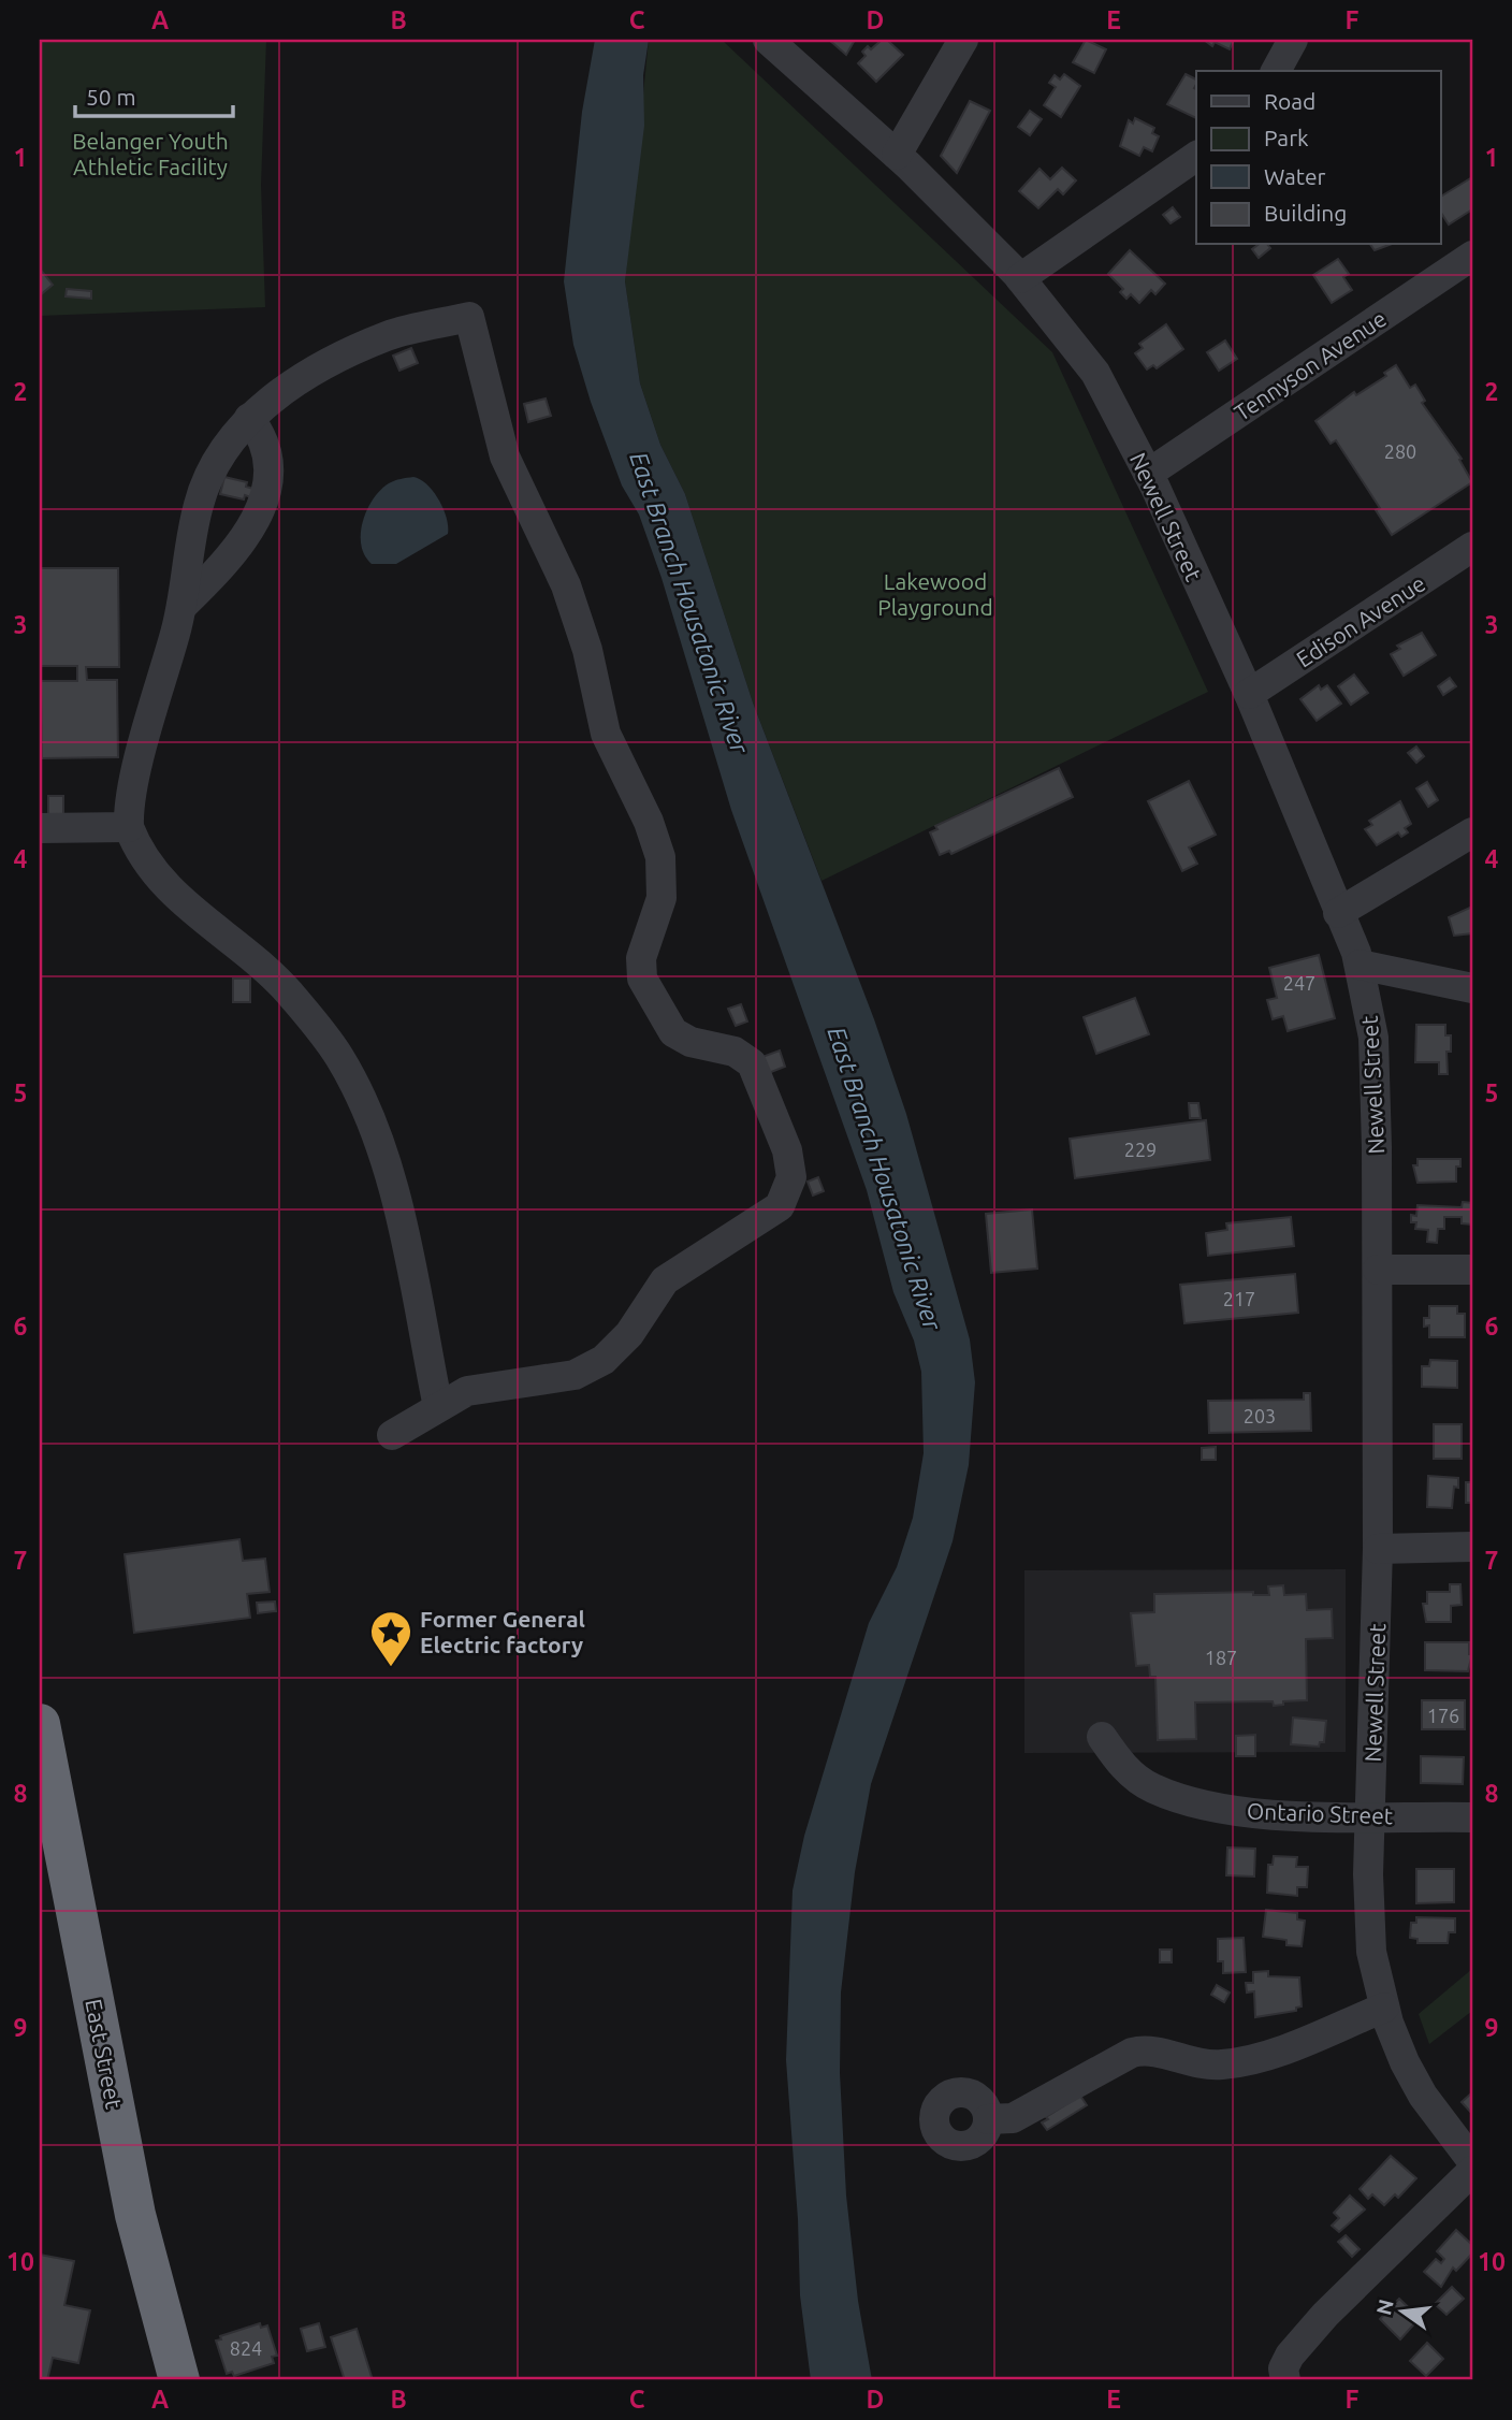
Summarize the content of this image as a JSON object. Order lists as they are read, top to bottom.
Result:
{
  "streets": {
    "highway": ["East Street"],
    "street": [
      "Tennyson Avenue",
      "Newell Street",
      "Edison Avenue",
      "Ontario Street"
    ]
  },
  "crossings": [
    ["Tennyson Avenue", "Newell Street"],
    ["Newell Street", "Edison Avenue"],
    ["Newell Street", "Ontario Street"]
  ],
  "water": ["East Branch Housatonic River"],
  "parks": ["Belanger Youth Athletic Facility", "Lakewood Playground"],
  "places": {
    "place": ["Former General Electric factory"]
  },
  "house_numbers": [
    "280",
    "247",
    "229",
    "217",
    "203",
    "187",
    "176",
    "824"
  ],
  "legend": [
    "Road",
    "Park",
    "Water",
    "Building"
  ],
  "scale_bar": "50 m",
  "north": "left",
  "grid": {
    "columns": [
      "A",
      "B",
      "C",
      "D",
      "E",
      "F"
    ],
    "rows": [
      "1",
      "2",
      "3",
      "4",
      "5",
      "6",
      "7",
      "8",
      "9",
      "10"
    ]
  }
}
